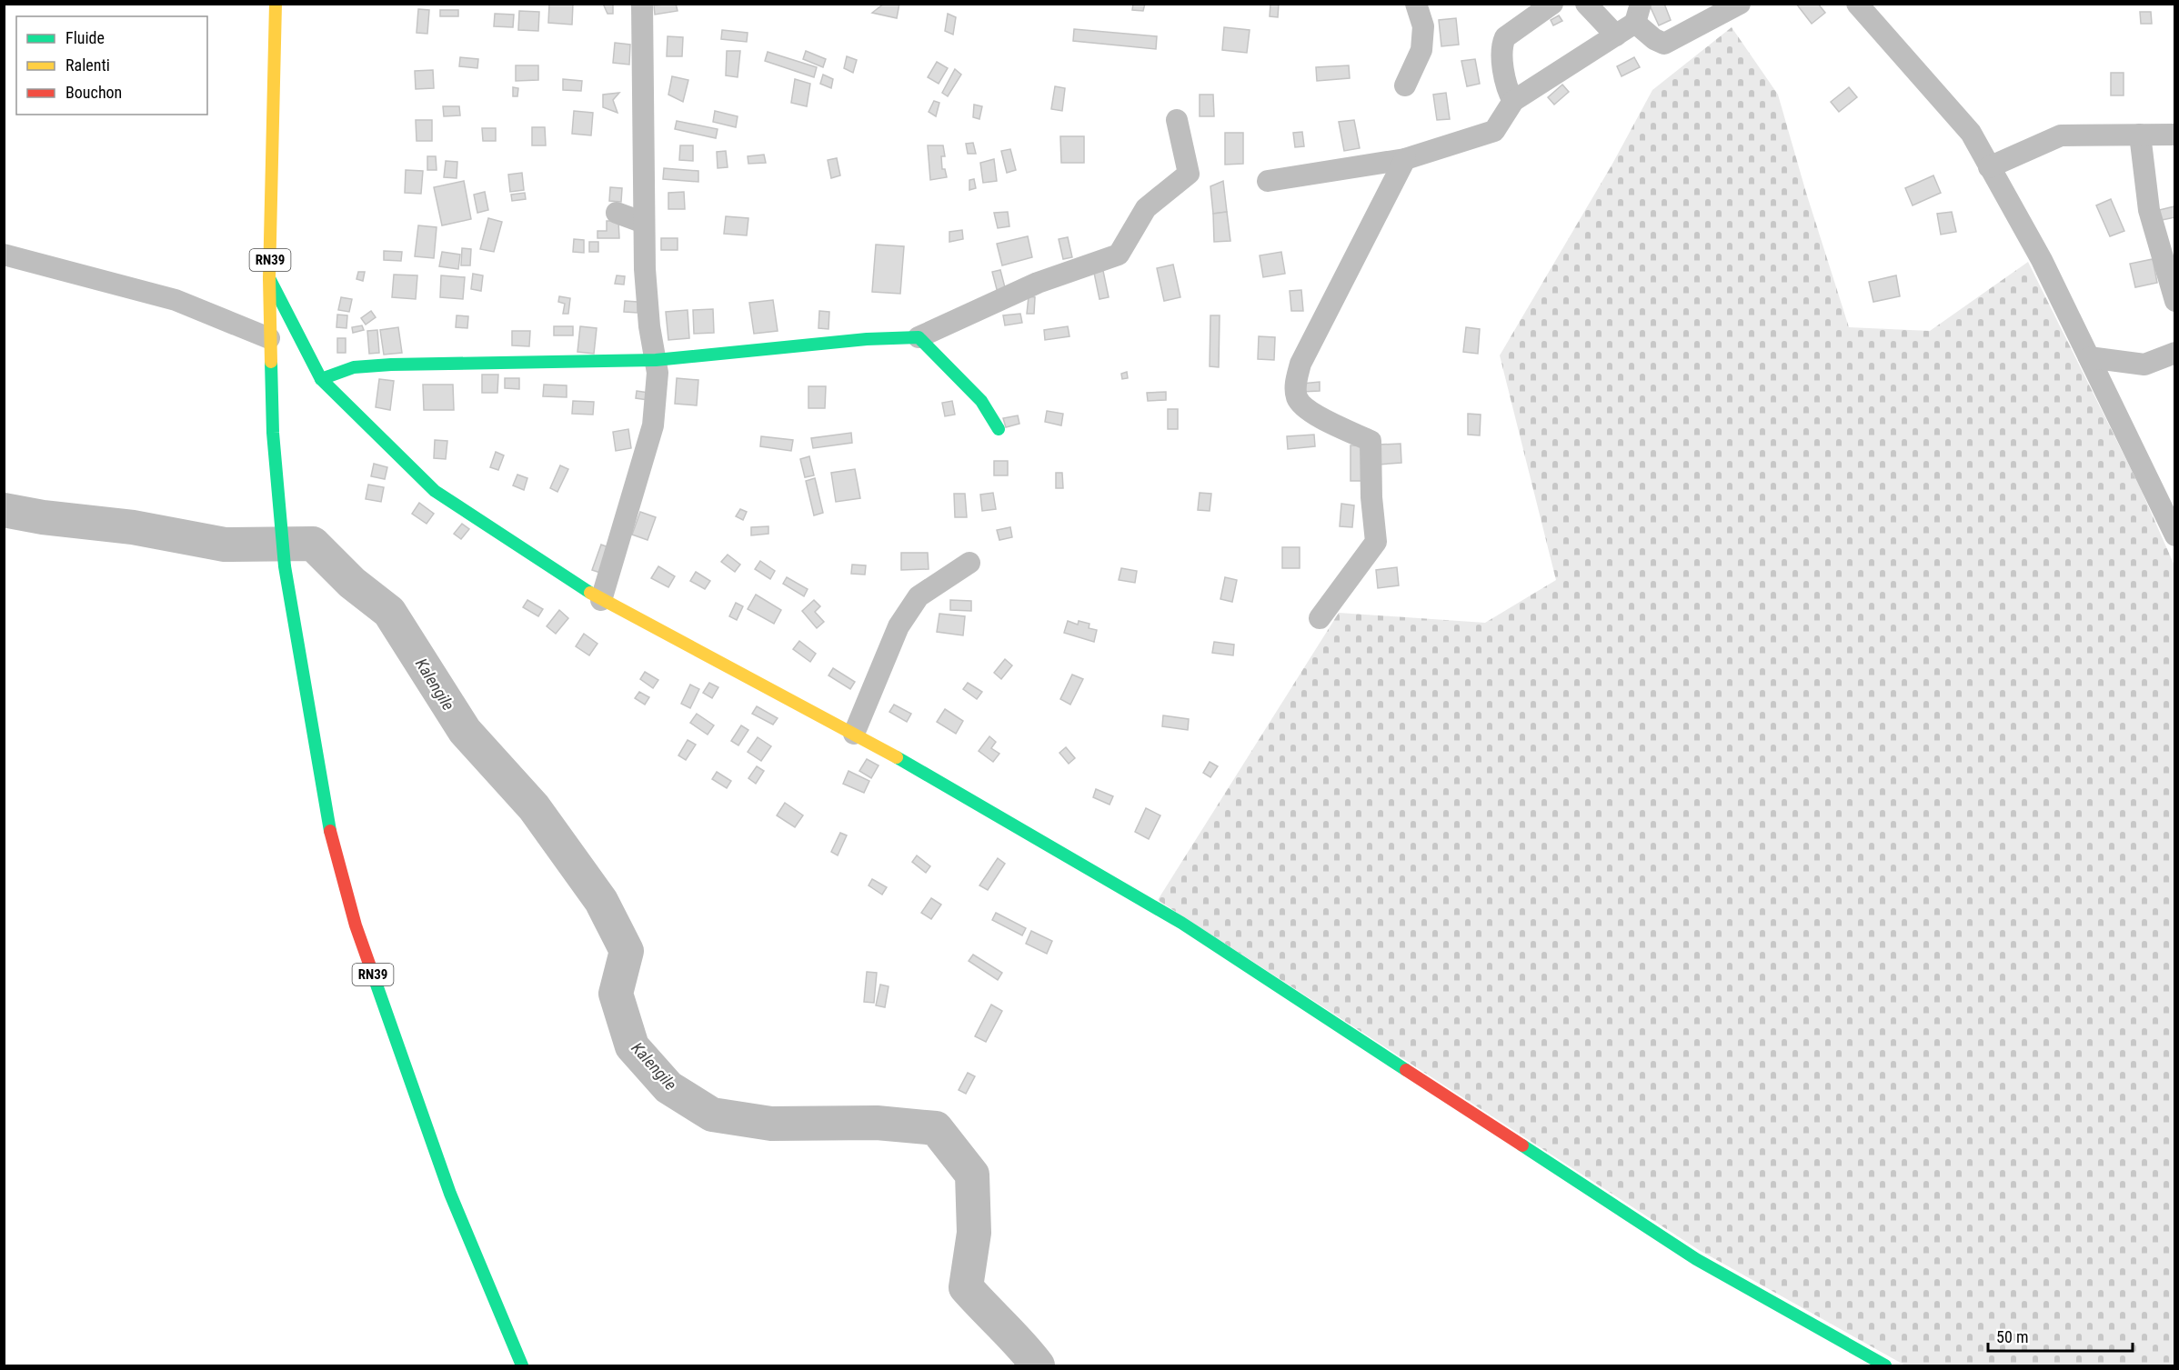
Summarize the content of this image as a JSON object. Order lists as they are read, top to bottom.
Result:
{
  "streets": {
    "main road": ["RN39"]
  },
  "water": ["Kalengile"],
  "legend": ["Fluide", "Ralenti", "Bouchon"],
  "scale_bar": "50 m"
}
